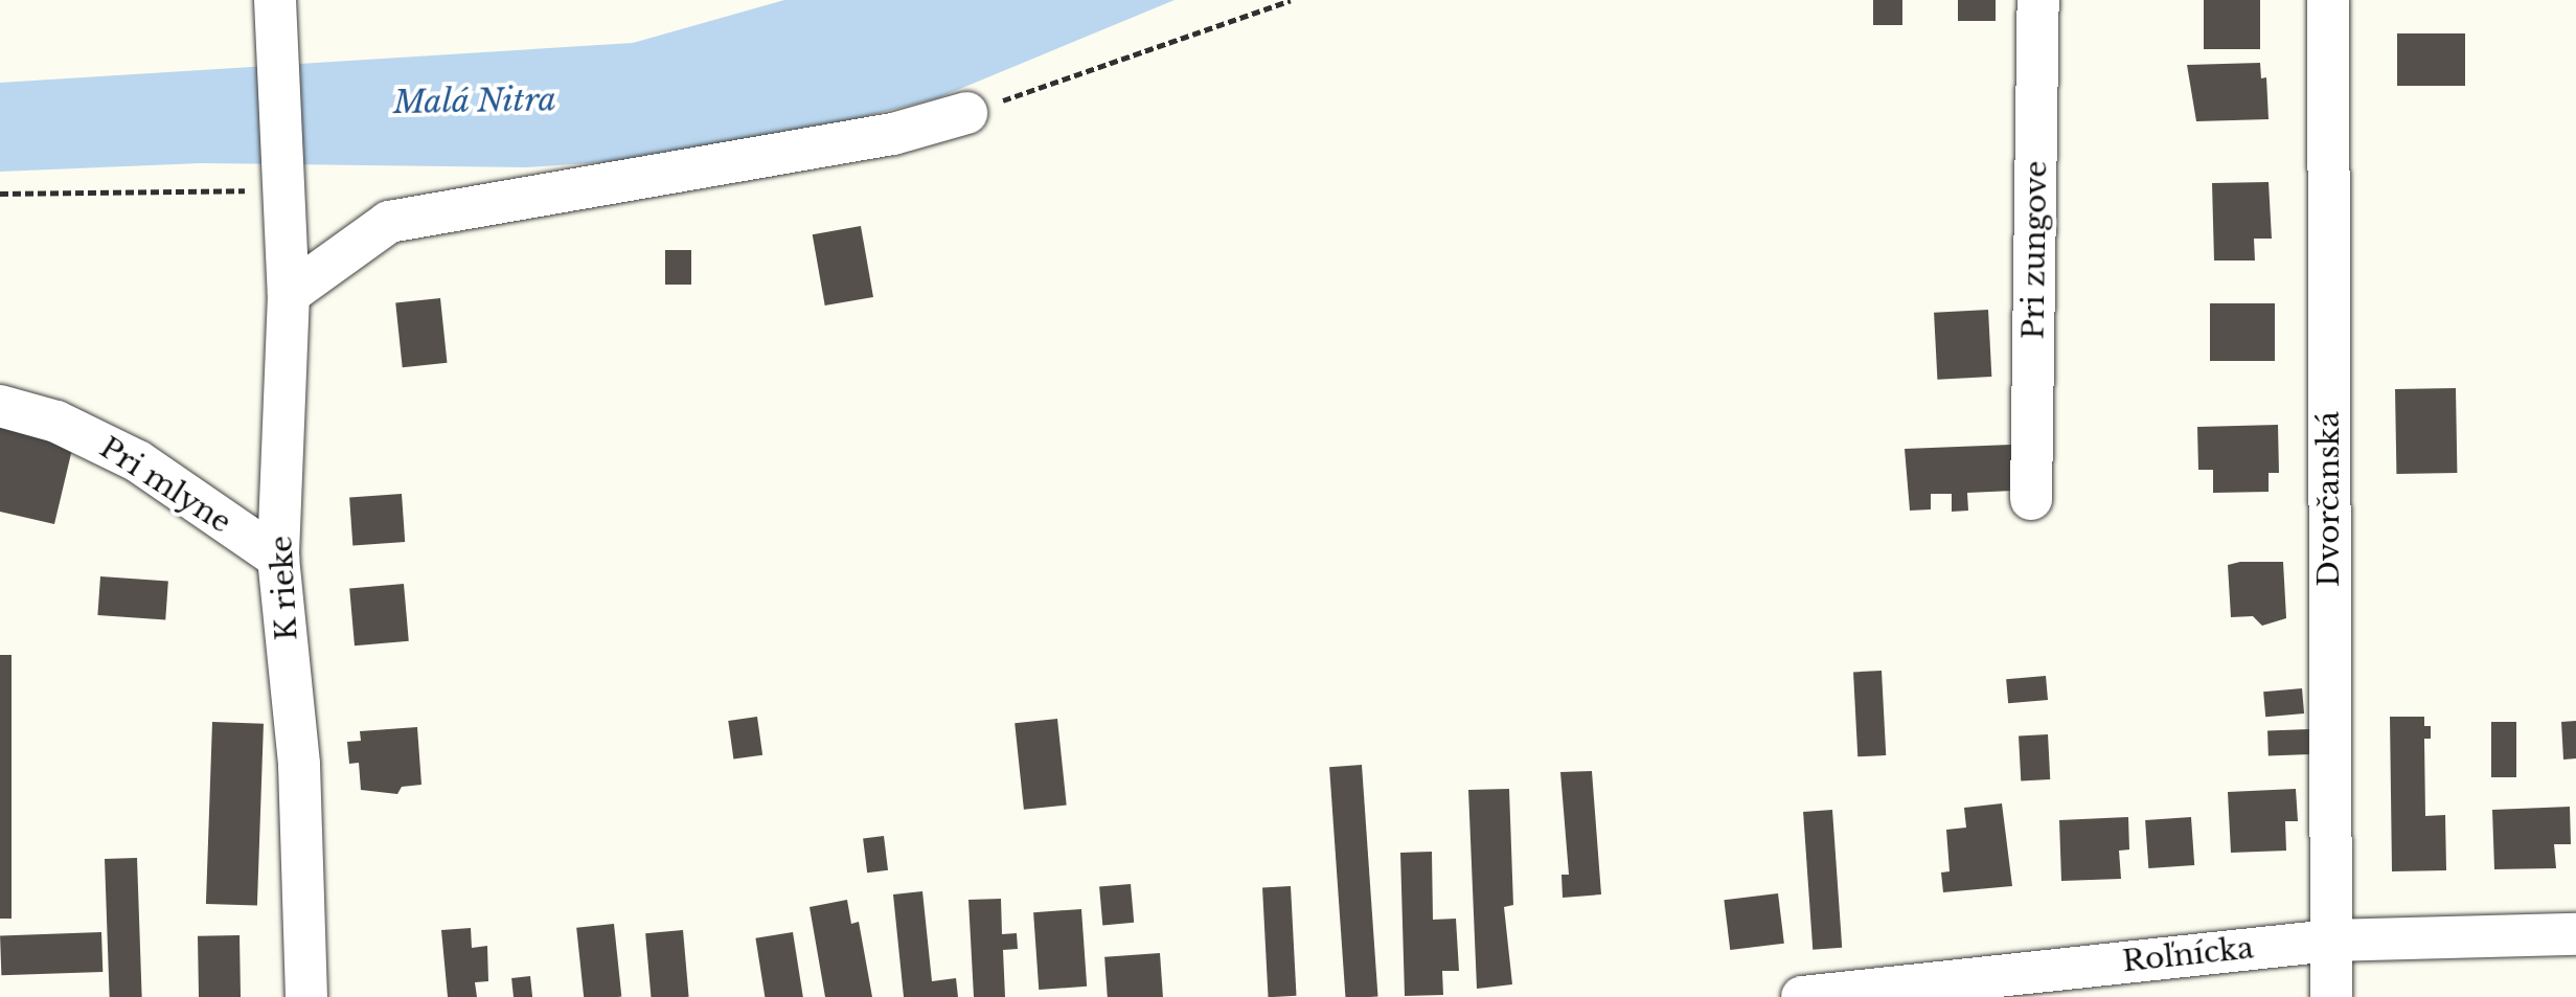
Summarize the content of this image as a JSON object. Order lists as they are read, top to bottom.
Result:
{
  "streets": {
    "street": [
      "Pri zungove",
      "Pri mlyne",
      "Dvorčanská",
      "K rieke",
      "Roľnícka"
    ]
  },
  "crossings": [
    ["Pri mlyne", "K rieke"],
    ["Dvorčanská", "Roľnícka"]
  ],
  "water": ["Malá Nitra"]
}
